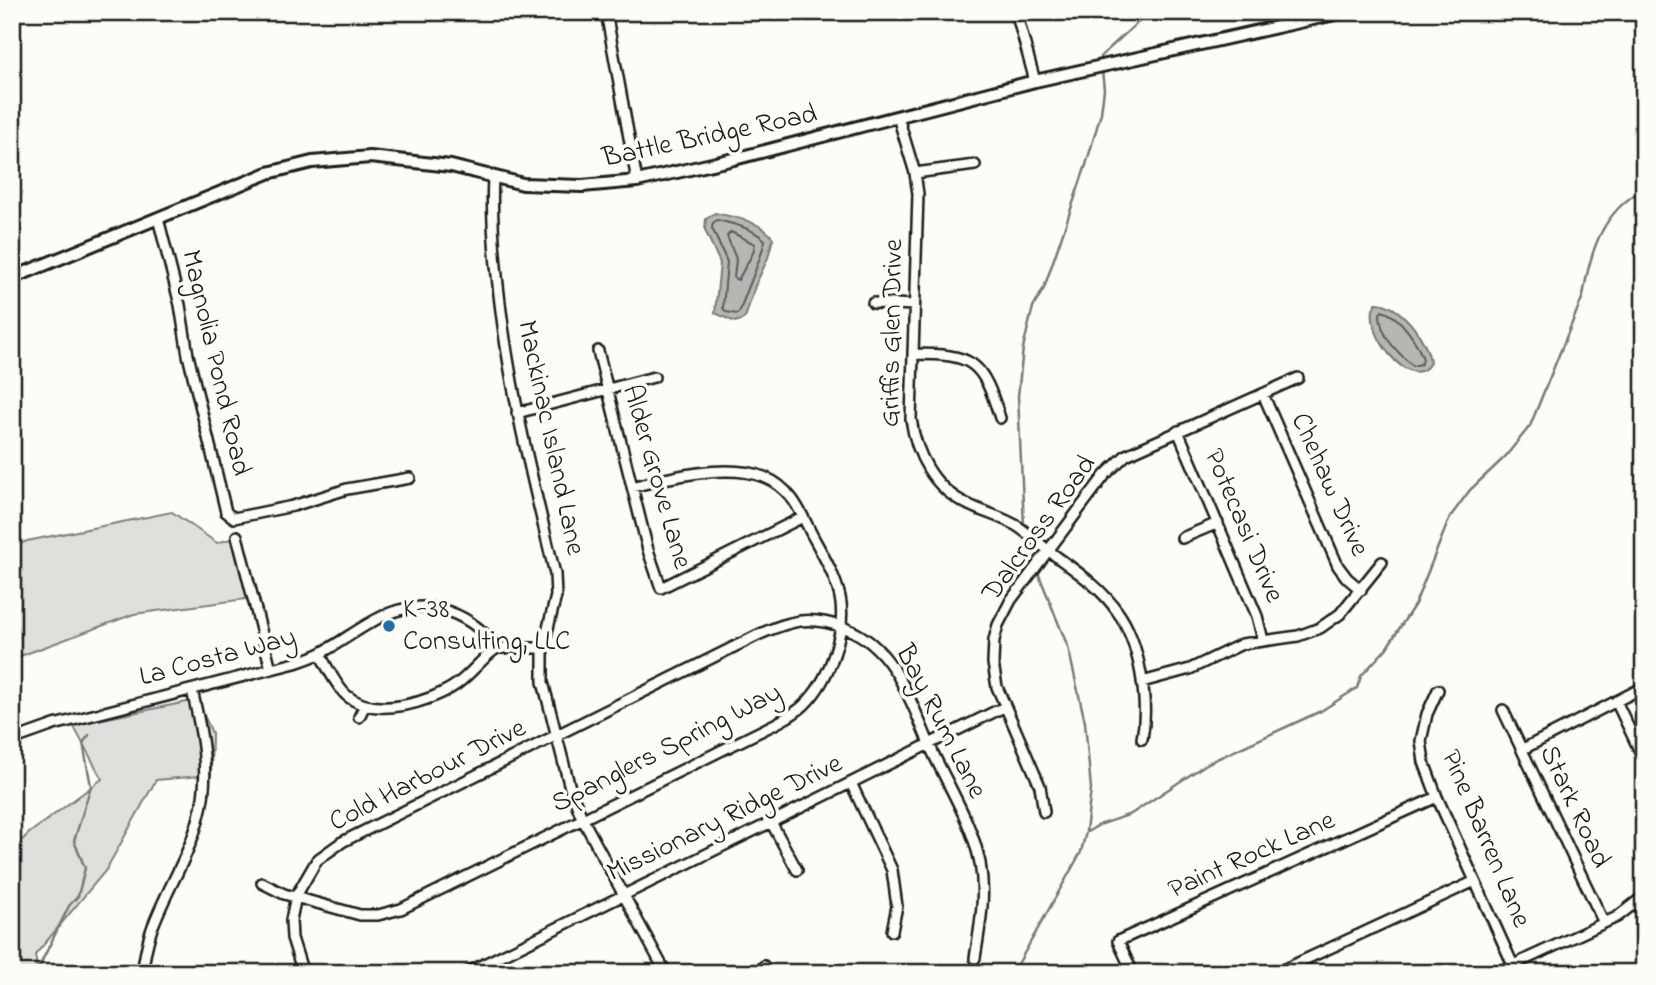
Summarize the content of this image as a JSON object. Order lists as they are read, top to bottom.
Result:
{
  "streets": {
    "street": [
      "Battle Bridge Road",
      "Griffis Glen Drive",
      "Magnolia Pond Road",
      "Mackinac Island Lane",
      "Alder Grove Lane",
      "Chehaw Drive",
      "Potecasi Drive",
      "Dalcross Road",
      "La Costa Way",
      "Bay Rum Lane",
      "Spanglers Spring Way",
      "Cold Harbour Drive",
      "Stark Road",
      "Missionary Ridge Drive",
      "Pine Barren Lane",
      "Paint Rock Lane"
    ]
  },
  "crossings": [
    ["Battle Bridge Road", "Griffis Glen Drive"],
    ["Battle Bridge Road", "Magnolia Pond Road"],
    ["Battle Bridge Road", "Mackinac Island Lane"],
    ["Griffis Glen Drive", "Dalcross Road"],
    ["Mackinac Island Lane", "Bay Rum Lane"],
    ["Mackinac Island Lane", "Spanglers Spring Way"],
    ["Mackinac Island Lane", "Cold Harbour Drive"],
    ["Mackinac Island Lane", "Missionary Ridge Drive"],
    ["Alder Grove Lane", "Spanglers Spring Way"],
    ["Chehaw Drive", "Dalcross Road"],
    ["Potecasi Drive", "Dalcross Road"],
    ["Dalcross Road", "Missionary Ridge Drive"],
    ["Bay Rum Lane", "Spanglers Spring Way"],
    ["Bay Rum Lane", "Cold Harbour Drive"],
    ["Bay Rum Lane", "Missionary Ridge Drive"],
    ["Spanglers Spring Way", "Cold Harbour Drive"],
    ["Pine Barren Lane", "Paint Rock Lane"]
  ],
  "places": ["K-38 Consulting, LLC"]
}
